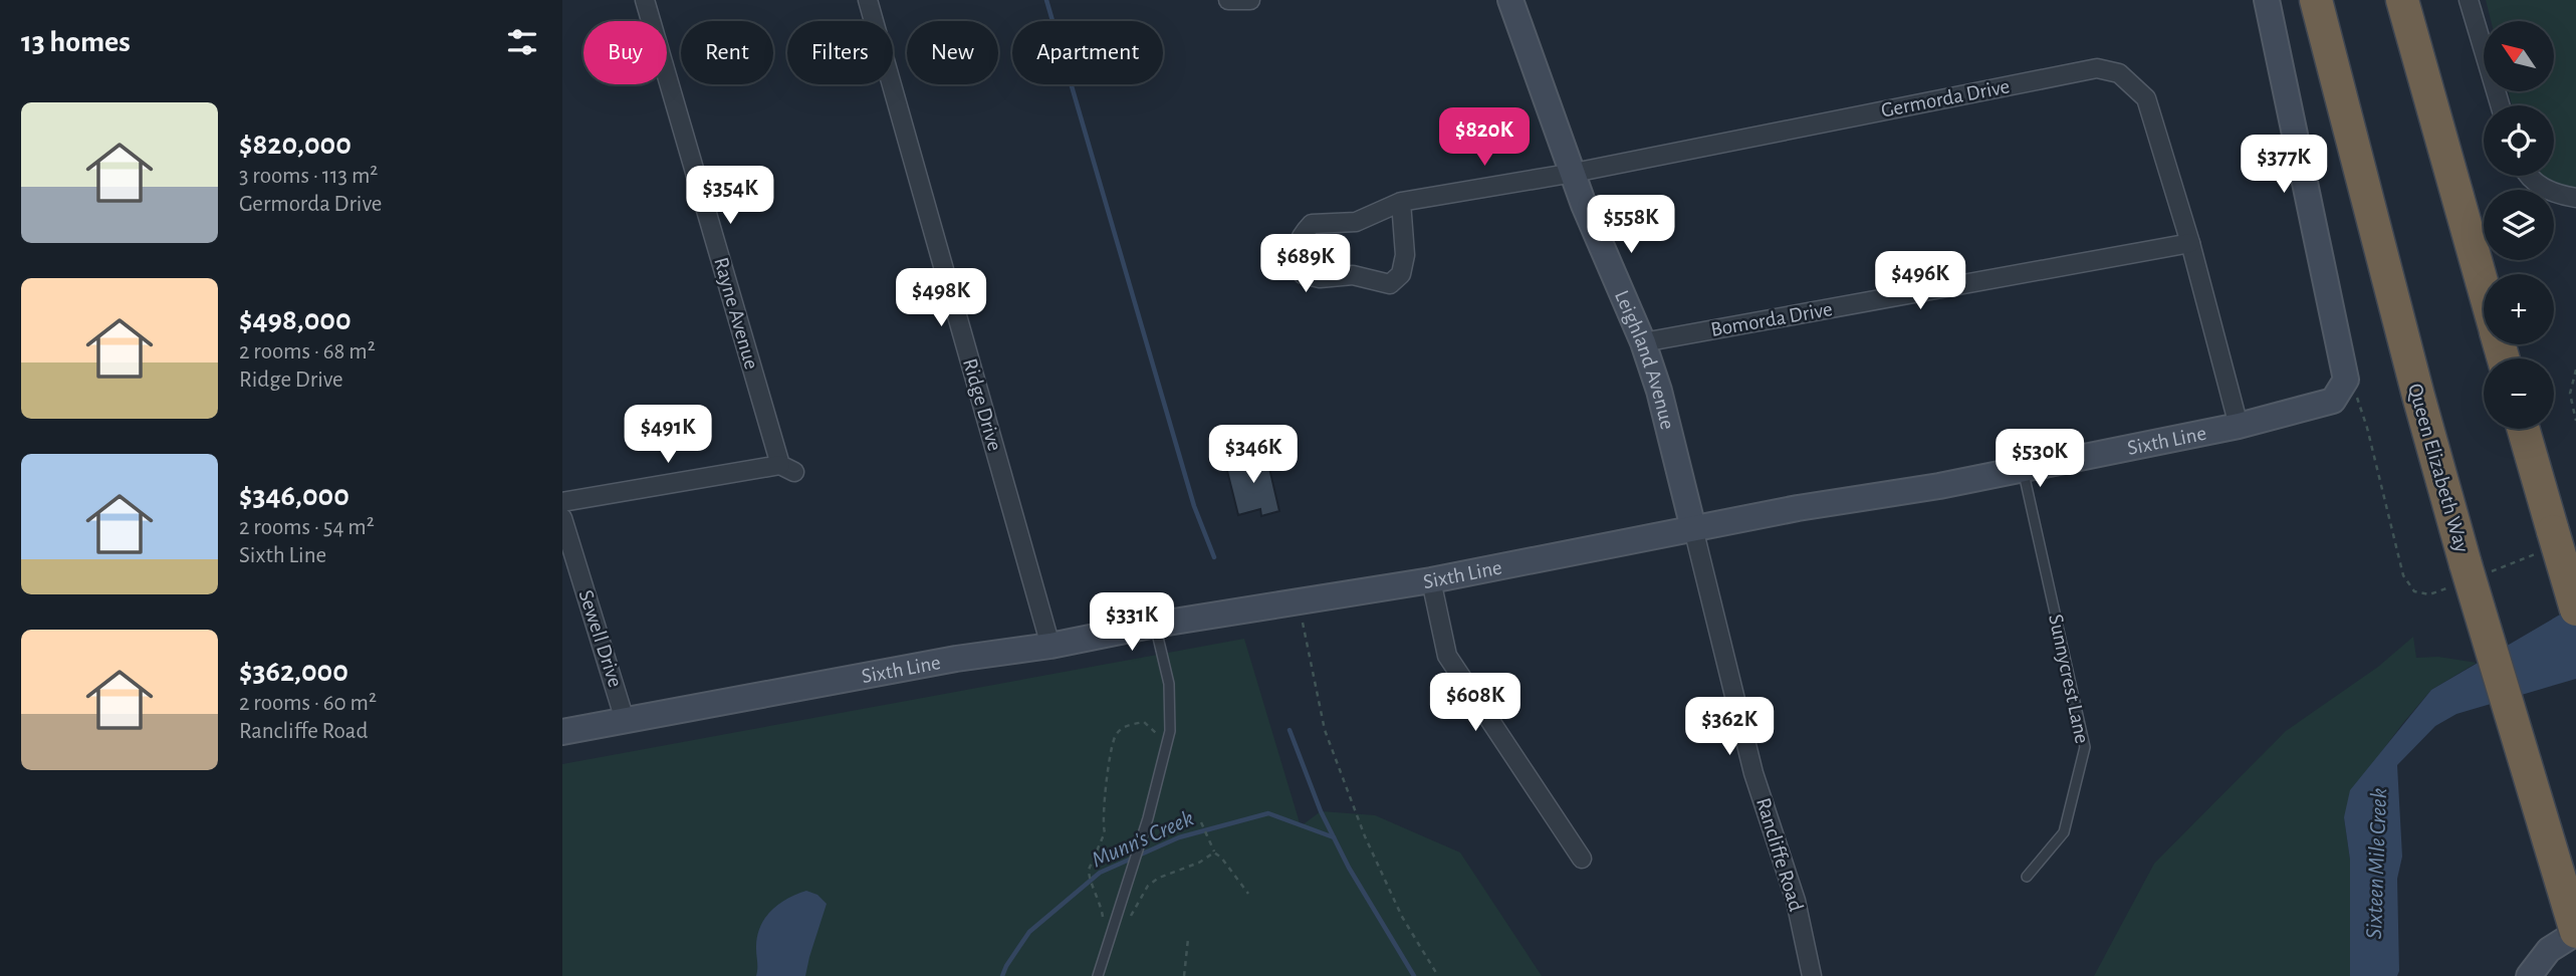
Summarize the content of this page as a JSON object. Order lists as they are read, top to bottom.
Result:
{
  "streets": {
    "highway": ["Queen Elizabeth Way"],
    "street": [
      "Germorda Drive",
      "Rayne Avenue",
      "Bomorda Drive",
      "Leighland Avenue",
      "Ridge Drive",
      "Sixth Line",
      "Sewell Drive",
      "Rancliffe Road"
    ],
    "lane": ["Sunnycrest Lane"]
  },
  "crossings": [
    ["Germorda Drive", "Bomorda Drive"],
    ["Germorda Drive", "Leighland Avenue"],
    ["Germorda Drive", "Sixth Line"],
    ["Bomorda Drive", "Leighland Avenue"],
    ["Leighland Avenue", "Sixth Line"],
    ["Leighland Avenue", "Rancliffe Road"],
    ["Ridge Drive", "Sixth Line"],
    ["Sixth Line", "Sewell Drive"],
    ["Sixth Line", "Sunnycrest Lane"],
    ["Sixth Line", "Rancliffe Road"]
  ],
  "water": ["Munn's Creek", "Sixteen Mile Creek"],
  "north": "top left",
  "page": {
    "heading": "13 homes",
    "map_buttons": ["+", "−"],
    "chip": [
      "Buy",
      "Rent",
      "Filters",
      "New",
      "Apartment"
    ],
    "list": [
      {
        "name": "$820,000",
        "note": "3 rooms · 113 m² · Germorda Drive"
      },
      {
        "name": "$498,000",
        "note": "2 rooms · 68 m² · Ridge Drive"
      },
      {
        "name": "$346,000",
        "note": "2 rooms · 54 m² · Sixth Line"
      },
      {
        "name": "$362,000",
        "note": "2 rooms · 60 m² · Rancliffe Road"
      }
    ],
    "price": [
      "$820K",
      "$377K",
      "$354K",
      "$558K",
      "$689K",
      "$496K",
      "$498K",
      "$491K",
      "$346K",
      "$530K",
      "$331K",
      "$608K",
      "$362K"
    ]
  }
}
